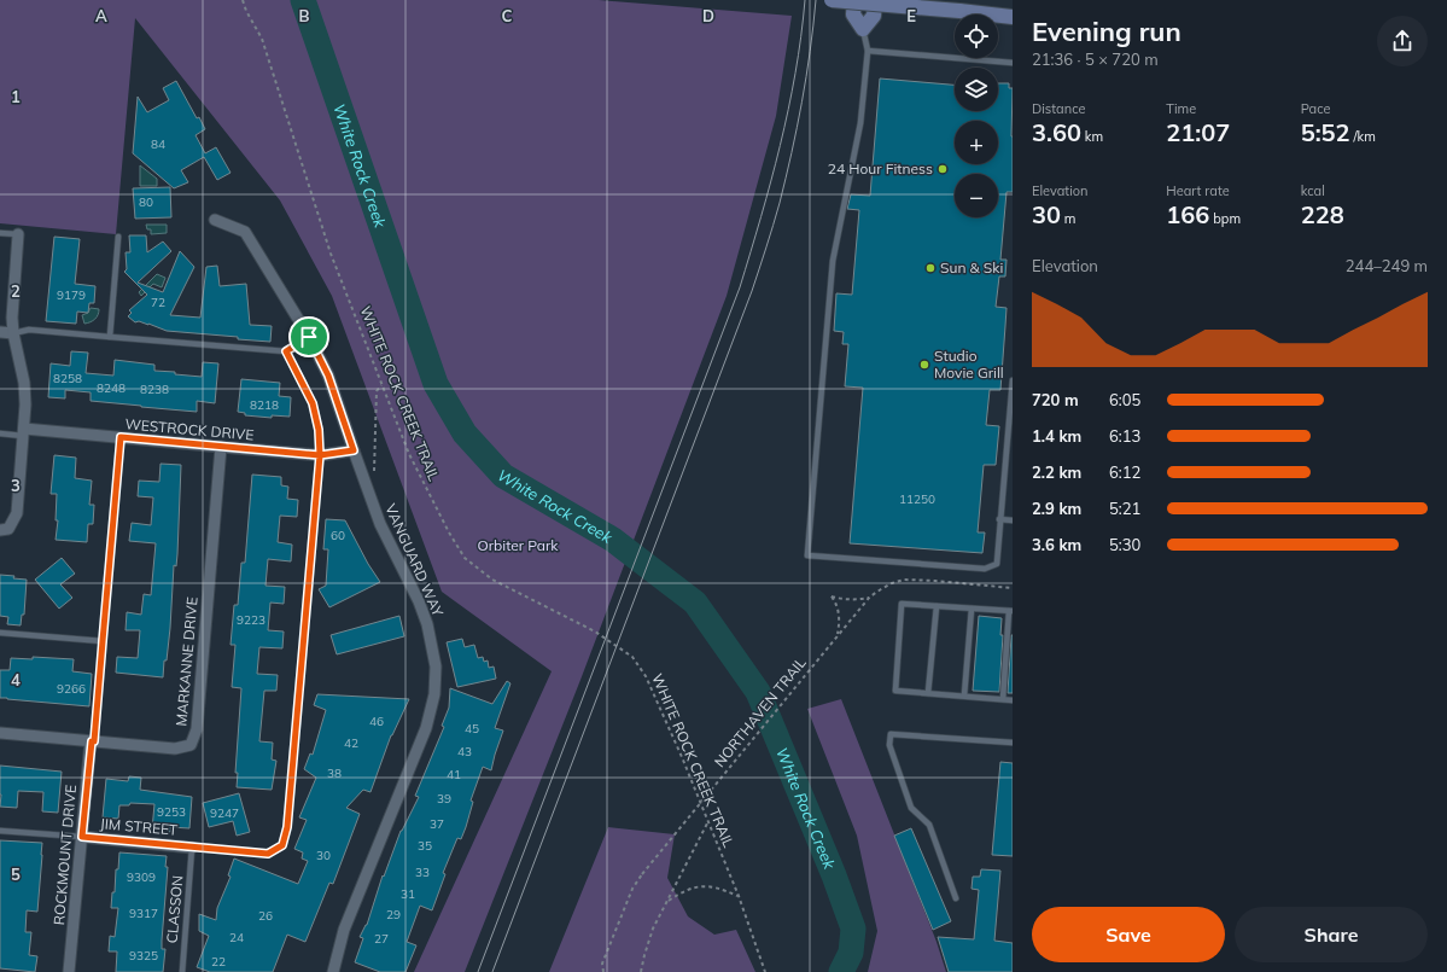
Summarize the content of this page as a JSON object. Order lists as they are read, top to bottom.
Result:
{
  "streets": {
    "street": [
      "WESTROCK DRIVE",
      "VANGUARD WAY",
      "MARKANNE DRIVE",
      "JIM STREET",
      "ROCKMOUNT DRIVE"
    ],
    "lane": ["CLASSON"],
    "path": ["WHITE ROCK CREEK TRAIL", "NORTHAVEN TRAIL"]
  },
  "crossings": [
    ["WESTROCK DRIVE", "VANGUARD WAY"],
    ["WESTROCK DRIVE", "MARKANNE DRIVE"],
    ["MARKANNE DRIVE", "ROCKMOUNT DRIVE"],
    ["JIM STREET", "ROCKMOUNT DRIVE"],
    ["JIM STREET", "CLASSON"]
  ],
  "water": ["White Rock Creek"],
  "parks": ["Orbiter Park"],
  "places": ["24 Hour Fitness", "Sun & Ski", "Studio Movie Grill"],
  "house_numbers": [
    "84",
    "80",
    "9179",
    "72",
    "8258",
    "8248",
    "8238",
    "8218",
    "11250",
    "60",
    "9223",
    "9266",
    "46",
    "45",
    "42",
    "43",
    "38",
    "41",
    "39",
    "9253",
    "9247",
    "37",
    "35",
    "30",
    "33",
    "9309",
    "31",
    "9317",
    "29",
    "26",
    "24",
    "27",
    "9325",
    "22"
  ],
  "page": {
    "heading": ["Evening run", "21:36 · 5 × 720 m"],
    "map_buttons": ["+", "−"],
    "stats": [
      ["Distance", "3.60 km"],
      ["Time", "21:07"],
      ["Pace", "5:52 /km"],
      ["Elevation", "30 m"],
      ["Heart rate", "166 bpm"],
      ["kcal", "228"]
    ],
    "chart": ["Elevation", "244–249 m"],
    "list": [
      {
        "name": "720 m",
        "note": "6:05"
      },
      {
        "name": "1.4 km",
        "note": "6:13"
      },
      {
        "name": "2.2 km",
        "note": "6:12"
      },
      {
        "name": "2.9 km",
        "note": "5:21"
      },
      {
        "name": "3.6 km",
        "note": "5:30"
      }
    ],
    "buttons": ["Save", "Share"]
  },
  "grid": {
    "columns": [
      "A",
      "B",
      "C",
      "D",
      "E"
    ],
    "rows": [
      "1",
      "2",
      "3",
      "4",
      "5"
    ]
  }
}
